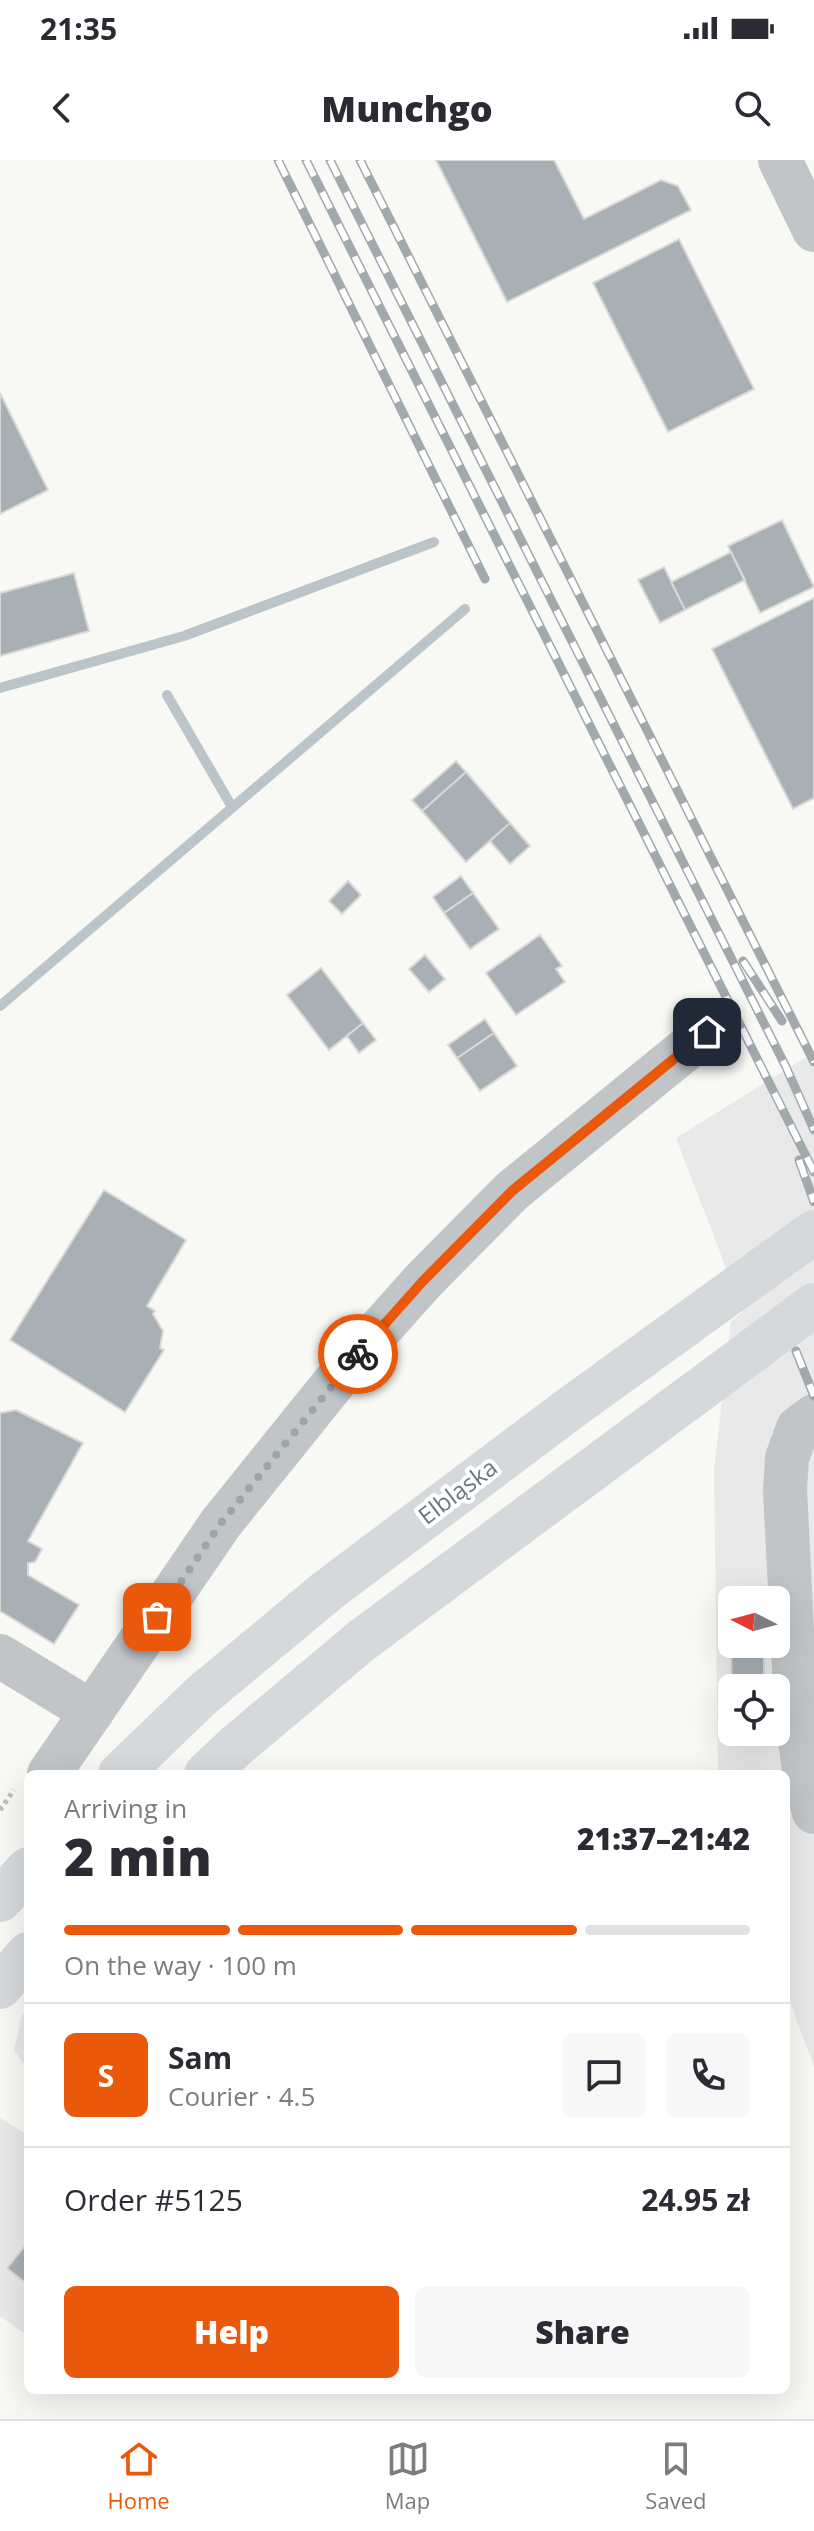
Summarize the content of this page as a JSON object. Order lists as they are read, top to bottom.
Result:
{
  "streets": {
    "main road": ["Elbląska"]
  },
  "north": "left",
  "page": {
    "status": "21:35",
    "header": "Munchgo",
    "heading": ["2 min", "Arriving in", "21:37–21:42"],
    "panel": [
      "Sam",
      "Courier · 4.5",
      "Order #5125",
      "24.95 zł"
    ],
    "bar": "On the way · 100 m",
    "round": "S",
    "buttons": ["Help", "Share"],
    "tabs": ["Home", "Map", "Saved"]
  }
}
